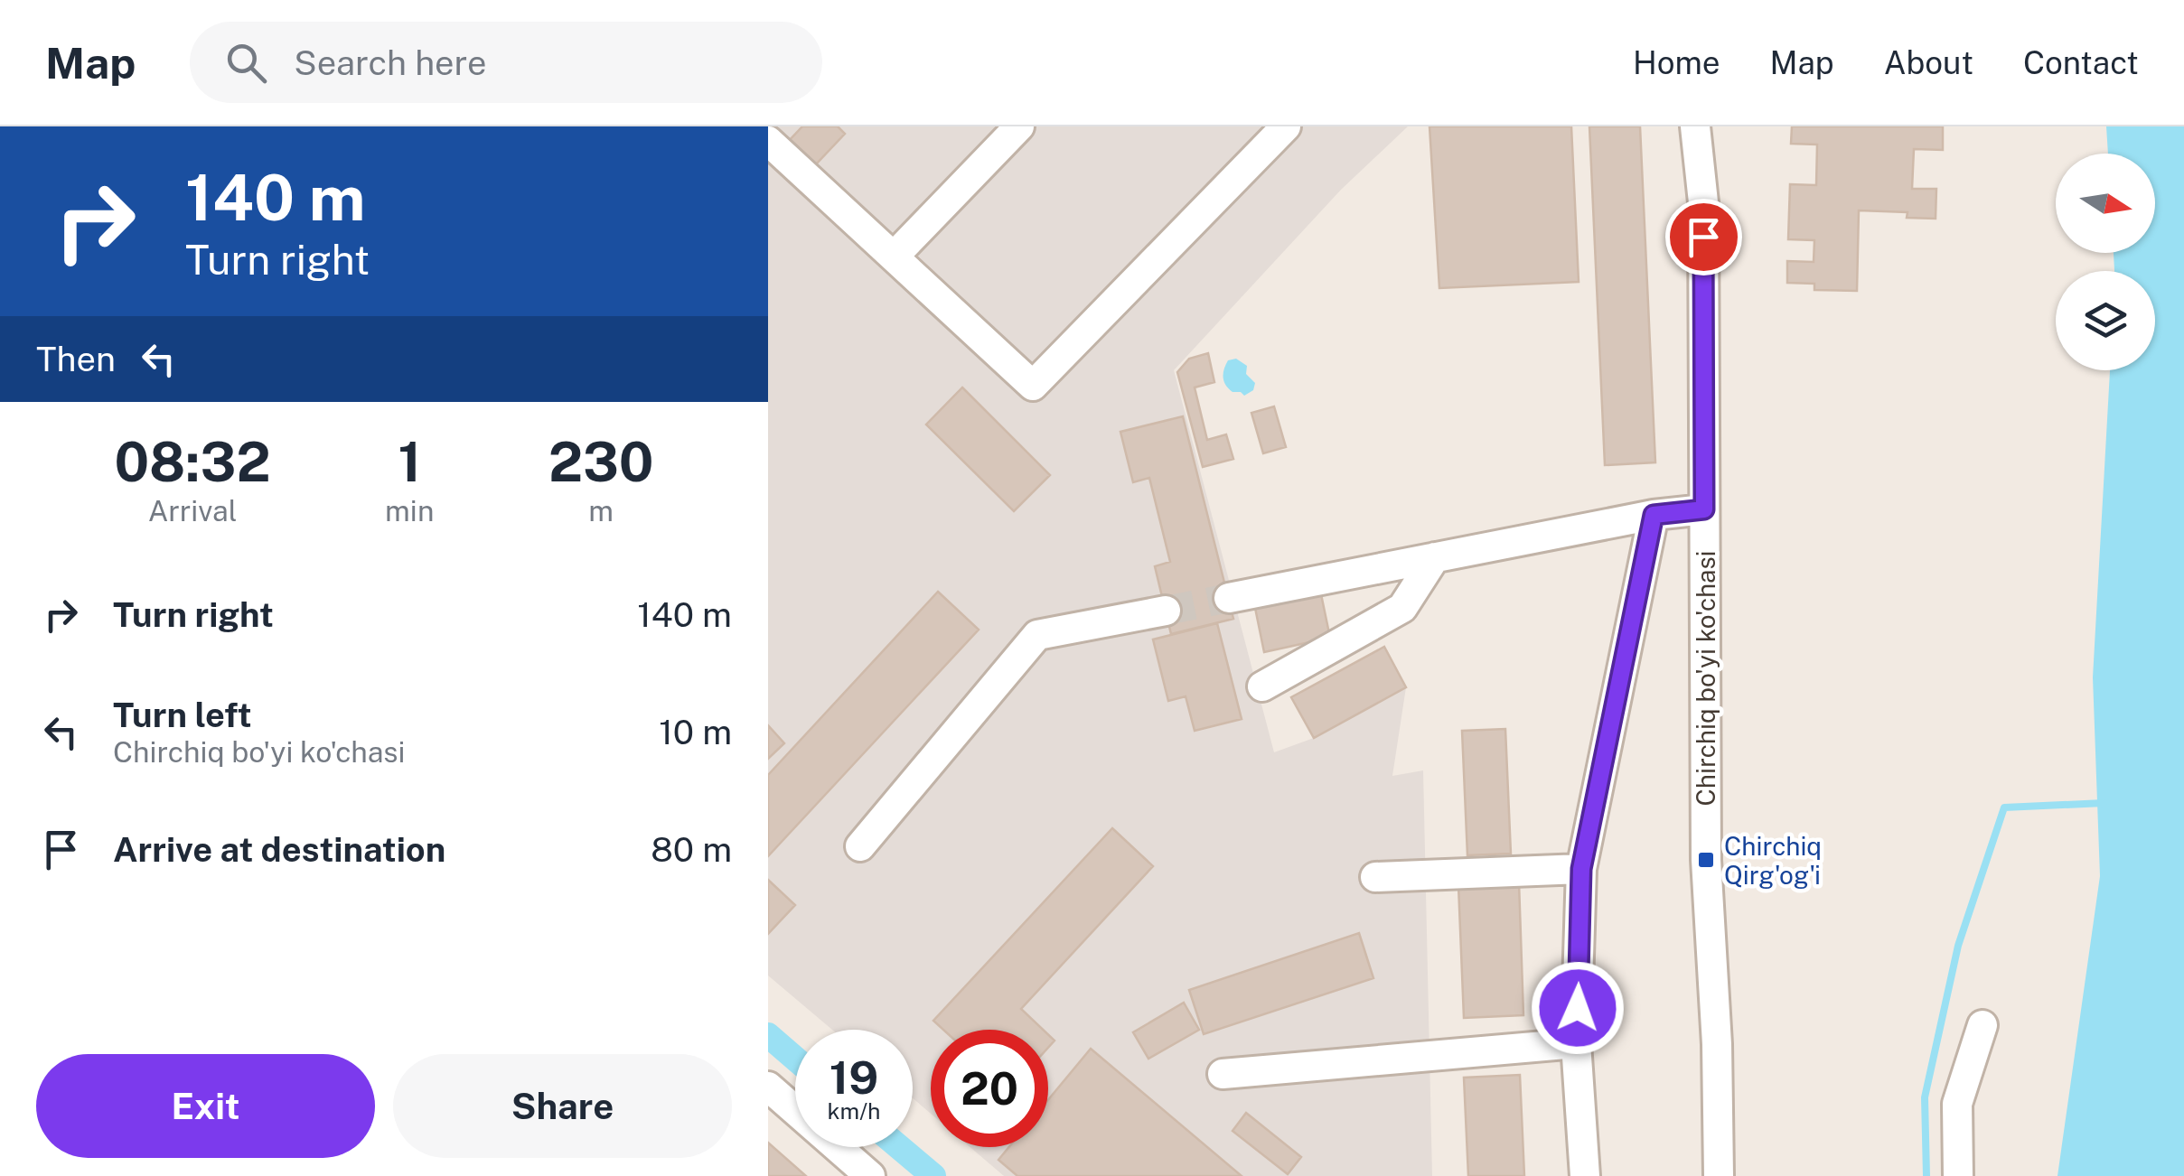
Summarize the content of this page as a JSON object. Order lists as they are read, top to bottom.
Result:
{
  "streets": {
    "street": ["Chirchiq bo'yi ko'chasi"]
  },
  "places": {
    "transit": ["Chirchiq Qirg'og'i"]
  },
  "north": "right",
  "page": {
    "header": "Map",
    "search": "Search here",
    "nav": [
      "Home",
      "Map",
      "About",
      "Contact"
    ],
    "turn": ["140 m", "Turn right"],
    "then": "Then",
    "eta": [
      "08:32",
      "Arrival",
      "1",
      "min",
      "230",
      "m"
    ],
    "list": [
      {
        "name": "Turn right",
        "value": "140 m"
      },
      {
        "name": "Turn left",
        "note": "Chirchiq bo'yi ko'chasi",
        "value": "10 m"
      },
      {
        "name": "Arrive at destination",
        "value": "80 m"
      }
    ],
    "speed": "19 km/h",
    "limit": "20",
    "buttons": ["Exit", "Share"]
  }
}
